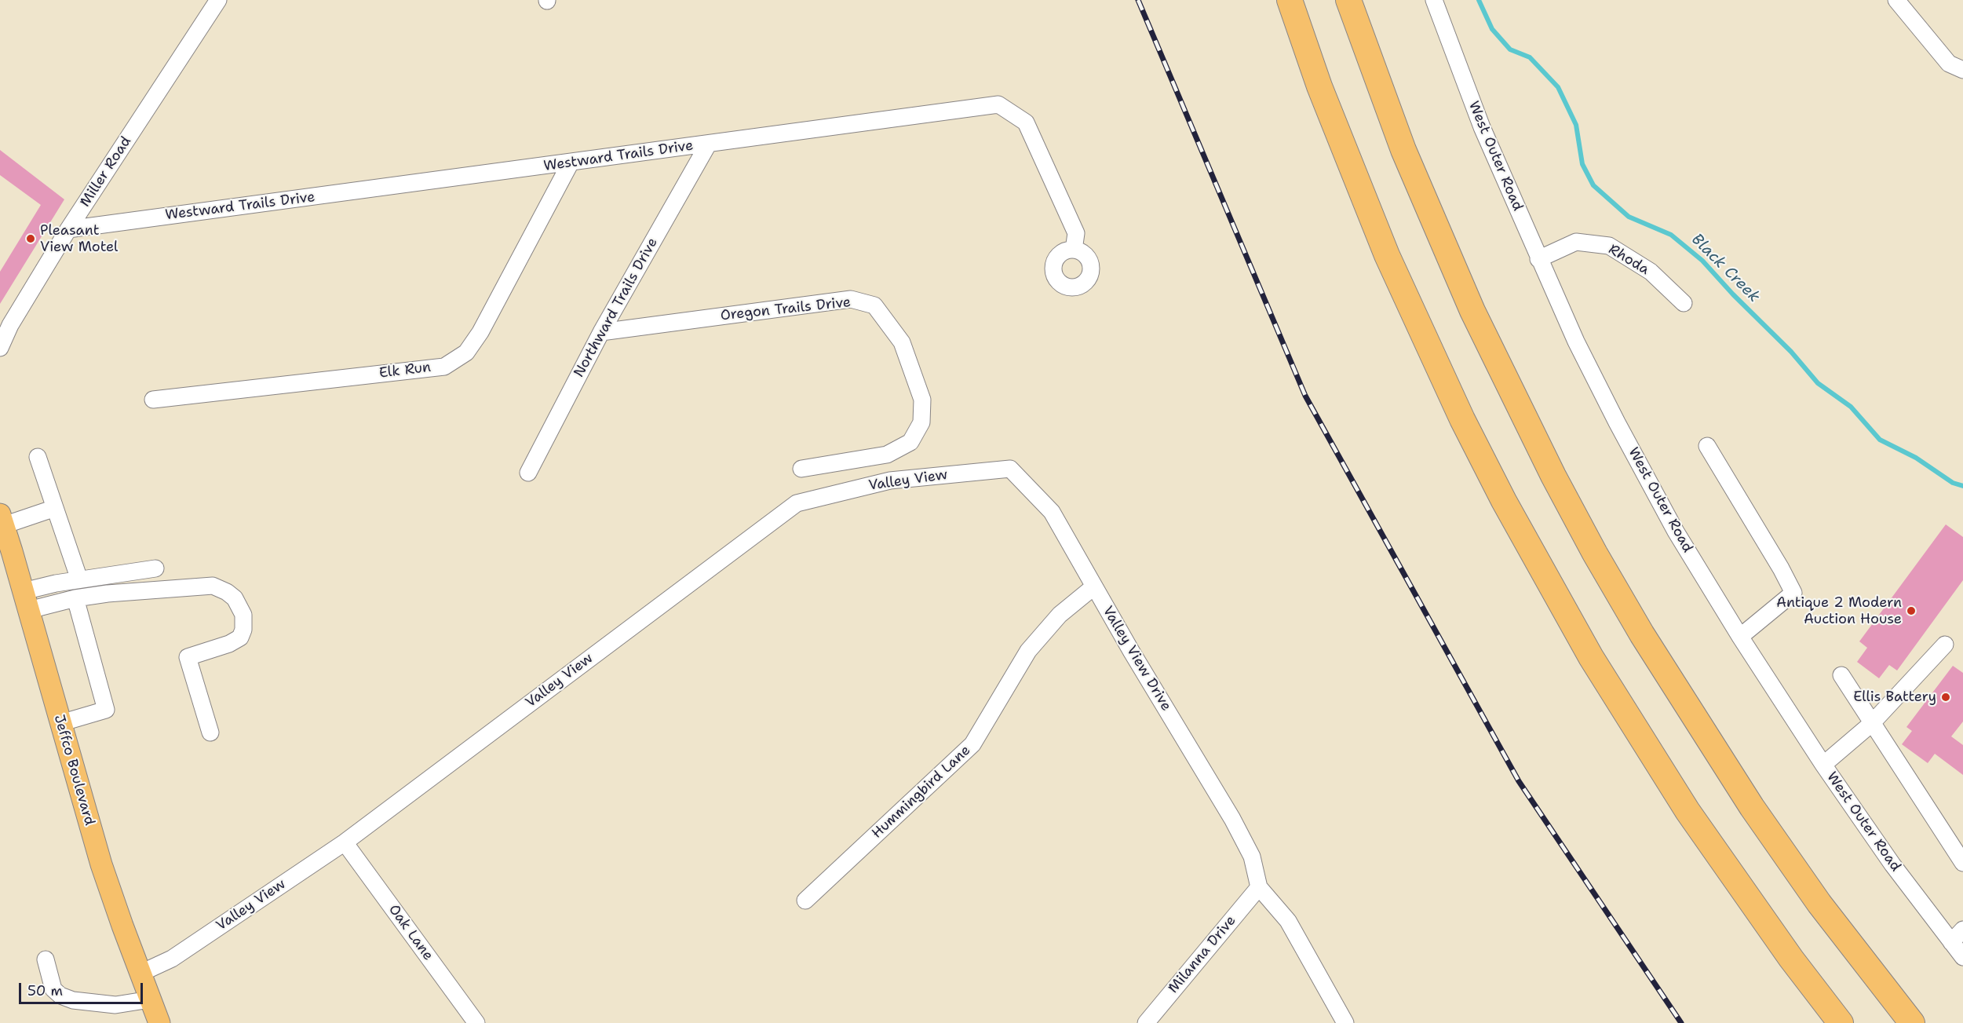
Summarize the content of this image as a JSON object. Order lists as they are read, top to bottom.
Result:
{
  "streets": {
    "main road": ["Jeffco Boulevard"],
    "street": [
      "Westward Trails Drive",
      "West Outer Road",
      "Miller Road",
      "Rhoda",
      "Northward Trails Drive",
      "Oregon Trails Drive",
      "Elk Run",
      "Valley View",
      "Valley View Drive",
      "Hummingbird Lane",
      "Oak Lane",
      "Milanna Drive"
    ]
  },
  "crossings": [
    ["Westward Trails Drive", "Miller Road"],
    ["Westward Trails Drive", "Northward Trails Drive"],
    ["Westward Trails Drive", "Elk Run"],
    ["West Outer Road", "Rhoda"],
    ["Northward Trails Drive", "Oregon Trails Drive"],
    ["Valley View", "Valley View Drive"],
    ["Valley View", "Jeffco Boulevard"],
    ["Valley View", "Oak Lane"],
    ["Valley View Drive", "Hummingbird Lane"],
    ["Valley View Drive", "Milanna Drive"]
  ],
  "water": ["Black Creek"],
  "places": ["Pleasant View Motel", "Antique 2 Modern Auction House", "Ellis Battery"],
  "scale_bar": "50 m"
}
